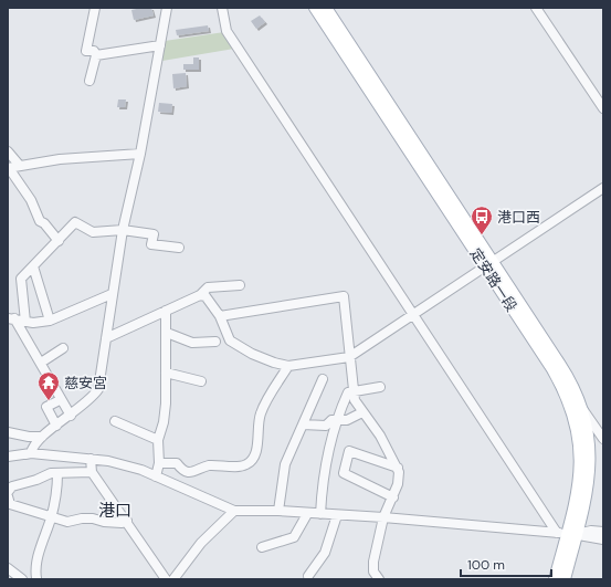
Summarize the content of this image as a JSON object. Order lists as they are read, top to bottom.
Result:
{
  "streets": {
    "main road": ["定安路一段"]
  },
  "districts": ["港口"],
  "places": {
    "bus stop": ["港口西"],
    "temple": ["慈安宮"]
  },
  "scale_bar": "100 m"
}
